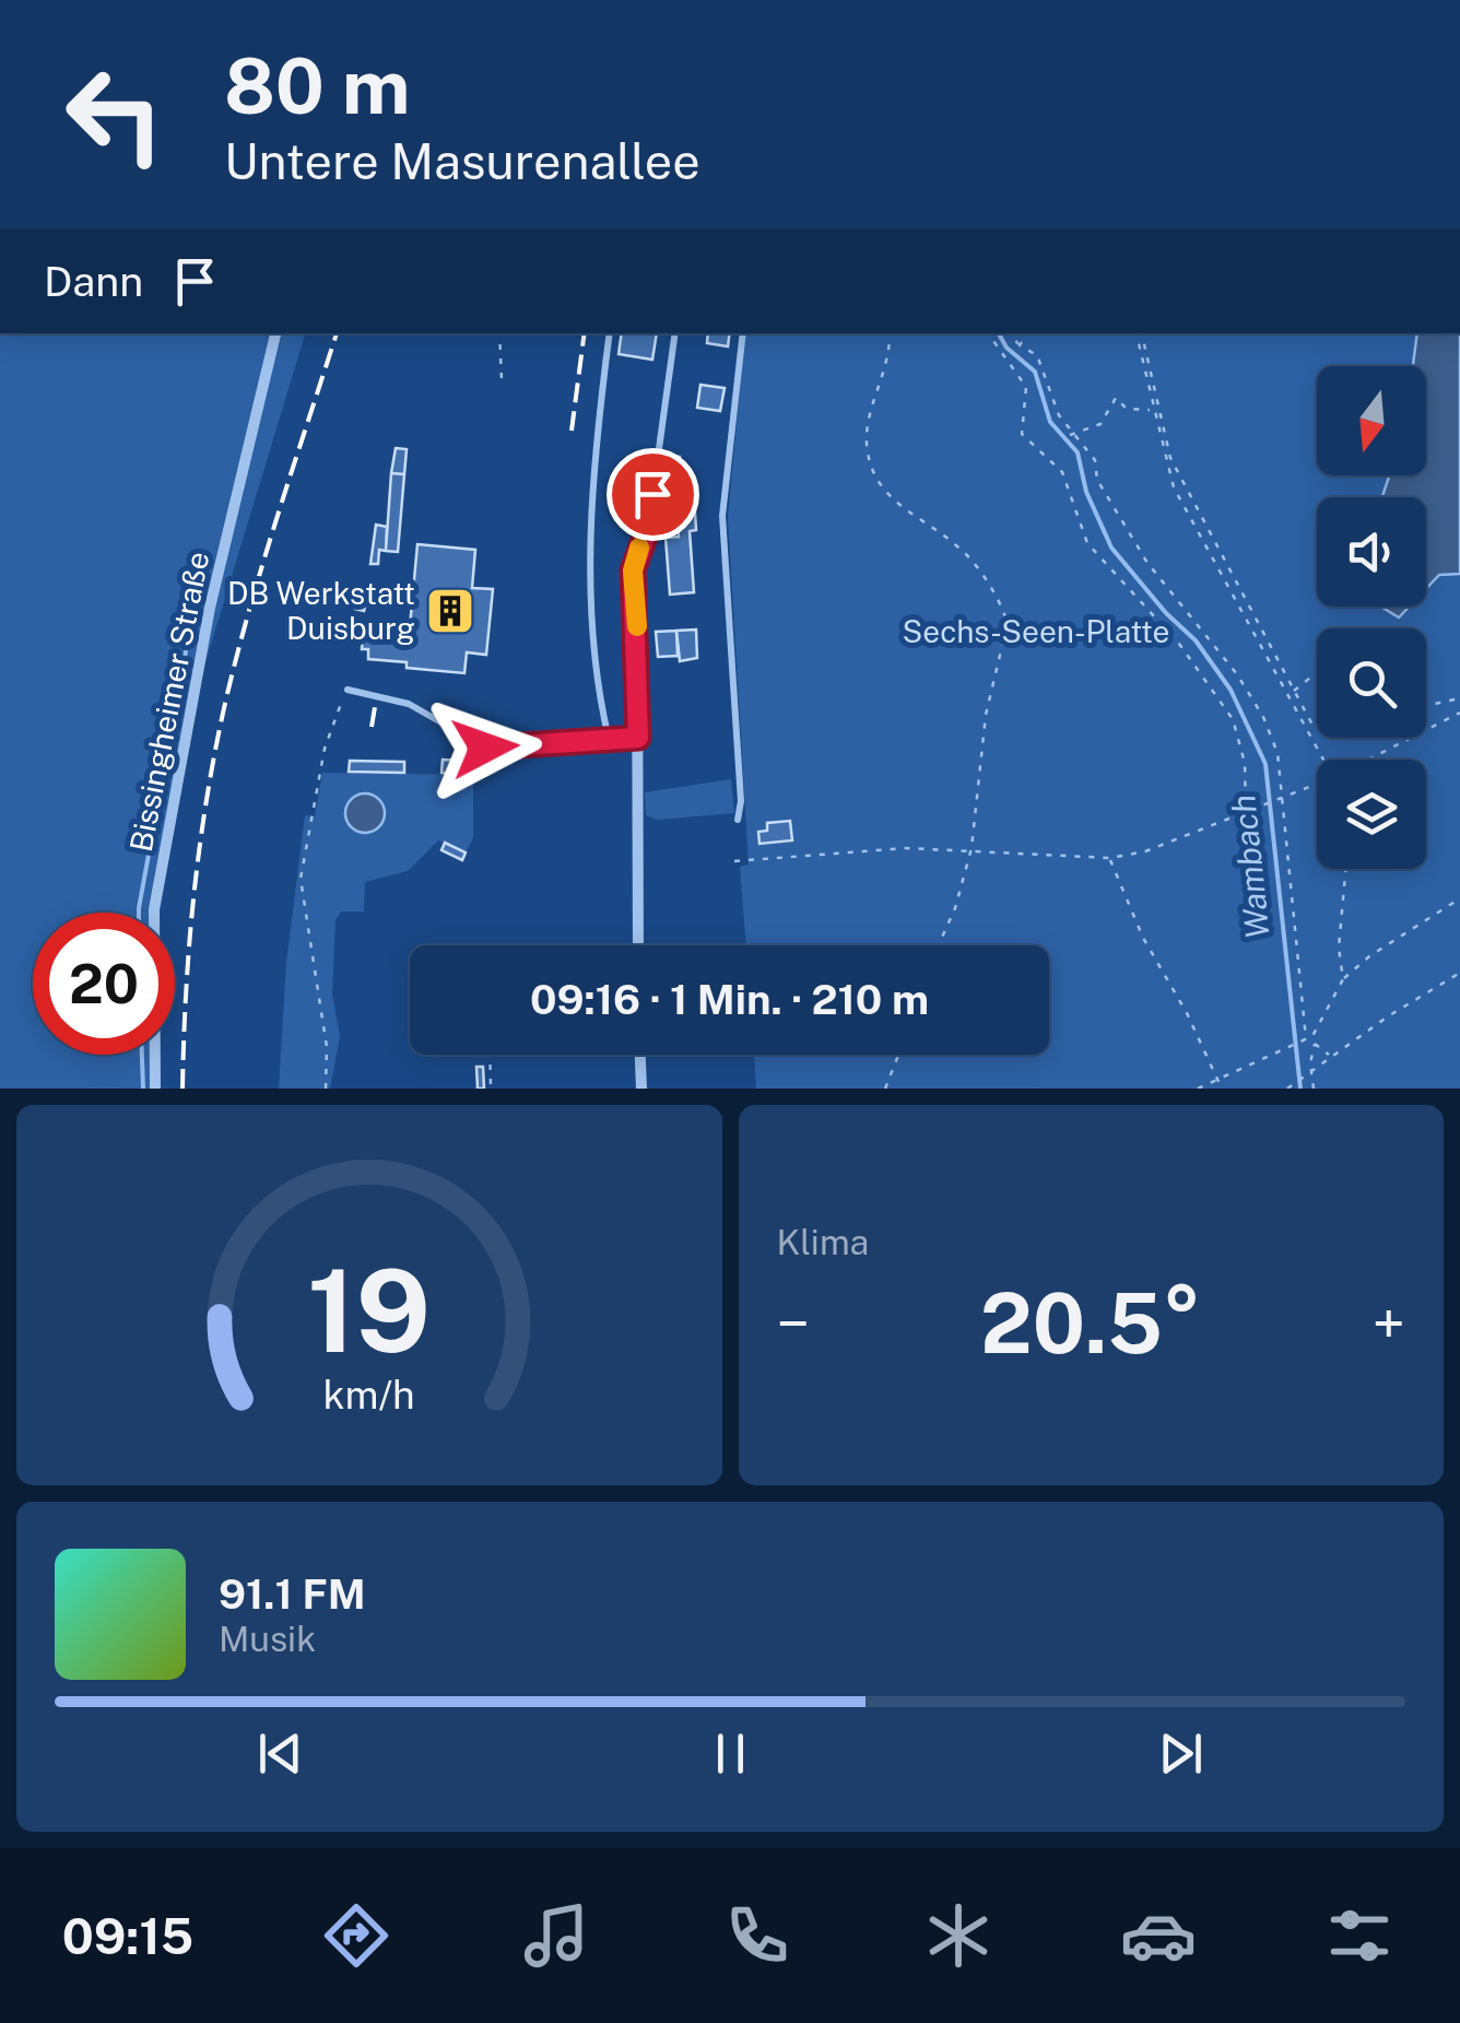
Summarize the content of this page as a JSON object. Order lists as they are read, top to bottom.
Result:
{
  "streets": {
    "street": ["Bissingheimer Straße"]
  },
  "water": ["Wambach"],
  "parks": ["Sechs-Seen-Platte"],
  "places": {
    "building": ["DB Werkstatt Duisburg"]
  },
  "north": "bottom",
  "page": {
    "turn": ["80 m", "Untere Masurenallee"],
    "then": "Dann",
    "limit": "20",
    "trip": "09:16 · 1 Min. · 210 m",
    "tile": "Klima",
    "heat": ["−", "20.5°", "+"],
    "song": ["91.1 FM", "Musik"],
    "tabs": "09:15",
    "gauge": ["19", "km/h"]
  }
}
